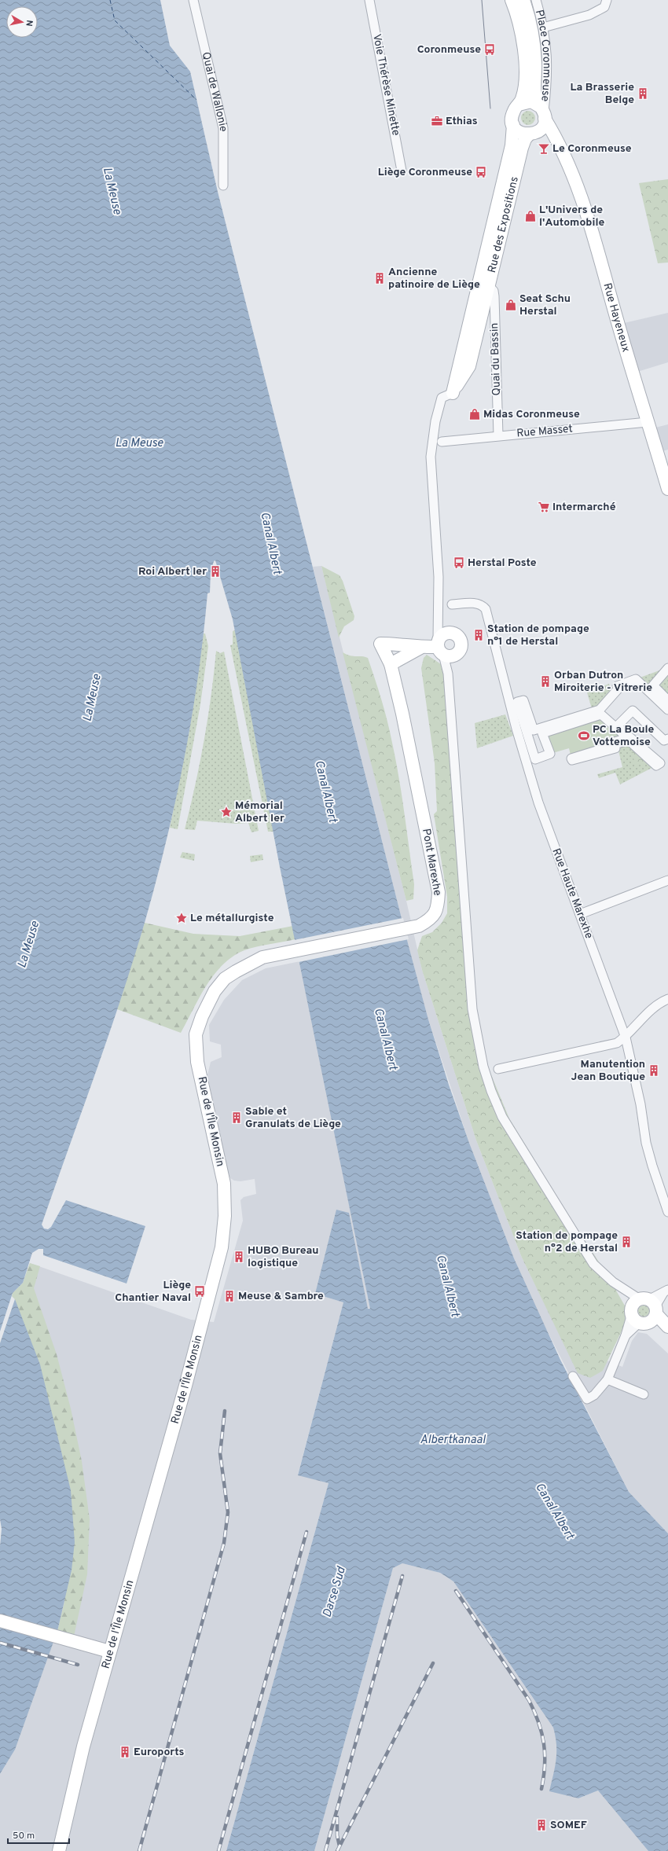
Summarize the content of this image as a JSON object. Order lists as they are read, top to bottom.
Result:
{
  "streets": {
    "street": [
      "Place Coronmeuse",
      "Voie Thérèse Minette",
      "Quai de Wallonie",
      "Rue des Expositions",
      "Rue Hayeneux",
      "Quai du Bassin",
      "Rue Masset",
      "Pont Marexhe",
      "Rue Haute Marexhe",
      "Rue de l'Île Monsin"
    ]
  },
  "crossings": [
    ["Place Coronmeuse", "Rue des Expositions"],
    ["Place Coronmeuse", "Rue Hayeneux"],
    ["Rue des Expositions", "Rue Hayeneux"],
    ["Rue des Expositions", "Quai du Bassin"],
    ["Rue Hayeneux", "Rue Masset"],
    ["Quai du Bassin", "Rue Masset"],
    ["Pont Marexhe", "Rue de l'Île Monsin"]
  ],
  "water": [
    "La Meuse",
    "Canal Albert",
    "Albertkanaal",
    "Darse Sud"
  ],
  "places": {
    "bus stop": [
      "Coronmeuse",
      "Liège Coronmeuse",
      "Herstal Poste",
      "Liège Chantier Naval"
    ],
    "building": [
      "La Brasserie Belge",
      "Ancienne patinoire de Liège",
      "Roi Albert Ier",
      "Station de pompage n°1 de Herstal",
      "Orban Dutron Miroiterie - Vitrerie",
      "Manutention Jean Boutique",
      "Sable et Granulats de Liège",
      "Station de pompage n°2 de Herstal",
      "HUBO Bureau logistique",
      "Meuse & Sambre",
      "Euroports",
      "SOMEF"
    ],
    "office": ["Ethias"],
    "bar": ["Le Coronmeuse"],
    "shop": ["L'Univers de l'Automobile", "Seat Schu Herstal", "Midas Coronmeuse"],
    "supermarket": ["Intermarché"],
    "sports": ["PC La Boule Vottemoise"],
    "place": ["Mémorial Albert Ier", "Le métallurgiste"]
  },
  "scale_bar": "50 m",
  "north": "right"
}
